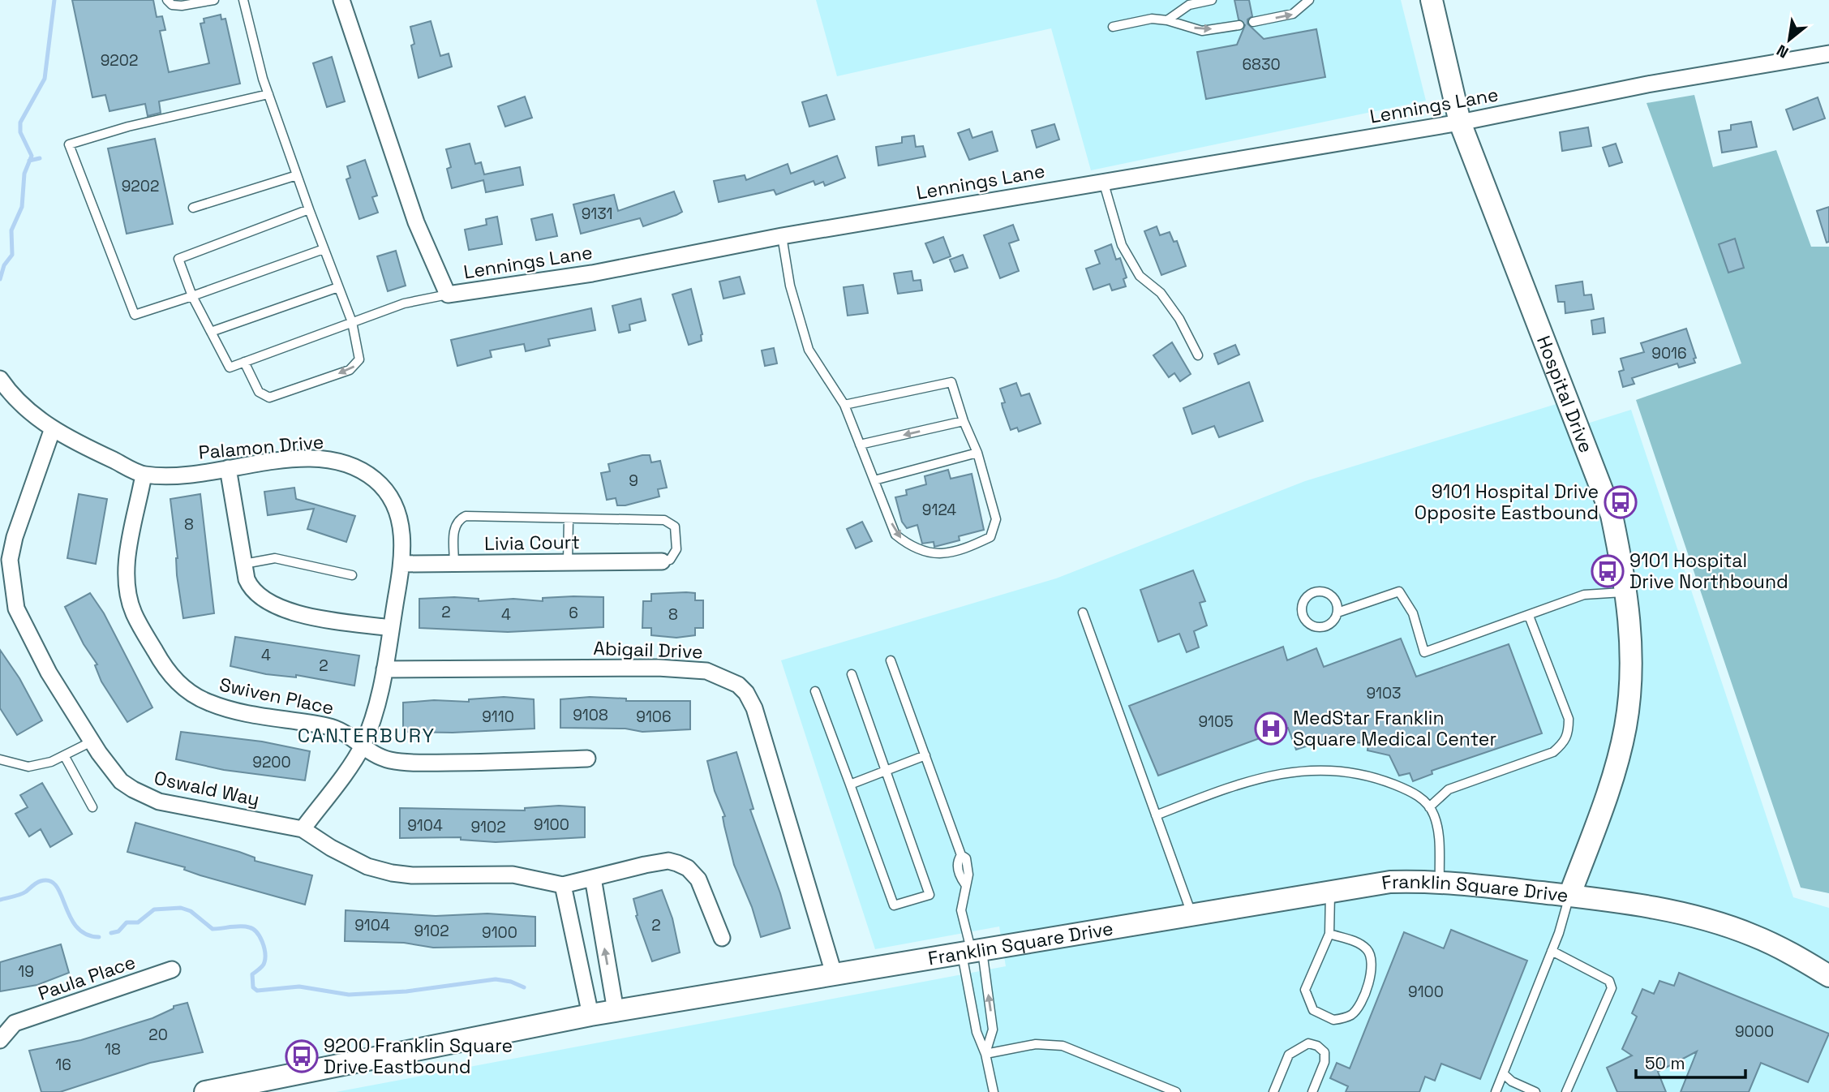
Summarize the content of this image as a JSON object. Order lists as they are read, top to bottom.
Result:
{
  "streets": {
    "street": [
      "Lennings Lane",
      "Hospital Drive",
      "Palamon Drive",
      "Livia Court",
      "Abigail Drive",
      "Swiven Place",
      "Oswald Way",
      "Franklin Square Drive",
      "Paula Place"
    ]
  },
  "crossings": [
    ["Lennings Lane", "Hospital Drive"],
    ["Hospital Drive", "Franklin Square Drive"],
    ["Palamon Drive", "Livia Court"],
    ["Palamon Drive", "Abigail Drive"],
    ["Palamon Drive", "Swiven Place"],
    ["Palamon Drive", "Oswald Way"],
    ["Abigail Drive", "Franklin Square Drive"]
  ],
  "districts": ["CANTERBURY"],
  "places": {
    "bus stop": ["9101 Hospital Drive Opposite Eastbound", "9101 Hospital Drive Northbound", "9200 Franklin Square Drive Eastbound"],
    "hospital": ["MedStar Franklin Square Medical Center"]
  },
  "house_numbers": [
    "9202",
    "6830",
    "9202",
    "9131",
    "9016",
    "9",
    "9124",
    "8",
    "2",
    "6",
    "4",
    "8",
    "4",
    "2",
    "9103",
    "9108",
    "9110",
    "9106",
    "9105",
    "9200",
    "9100",
    "9104",
    "9102",
    "9104",
    "2",
    "9102",
    "9100",
    "19",
    "9100",
    "9000",
    "20",
    "18",
    "16"
  ],
  "scale_bar": "50 m",
  "north": "bottom left"
}
